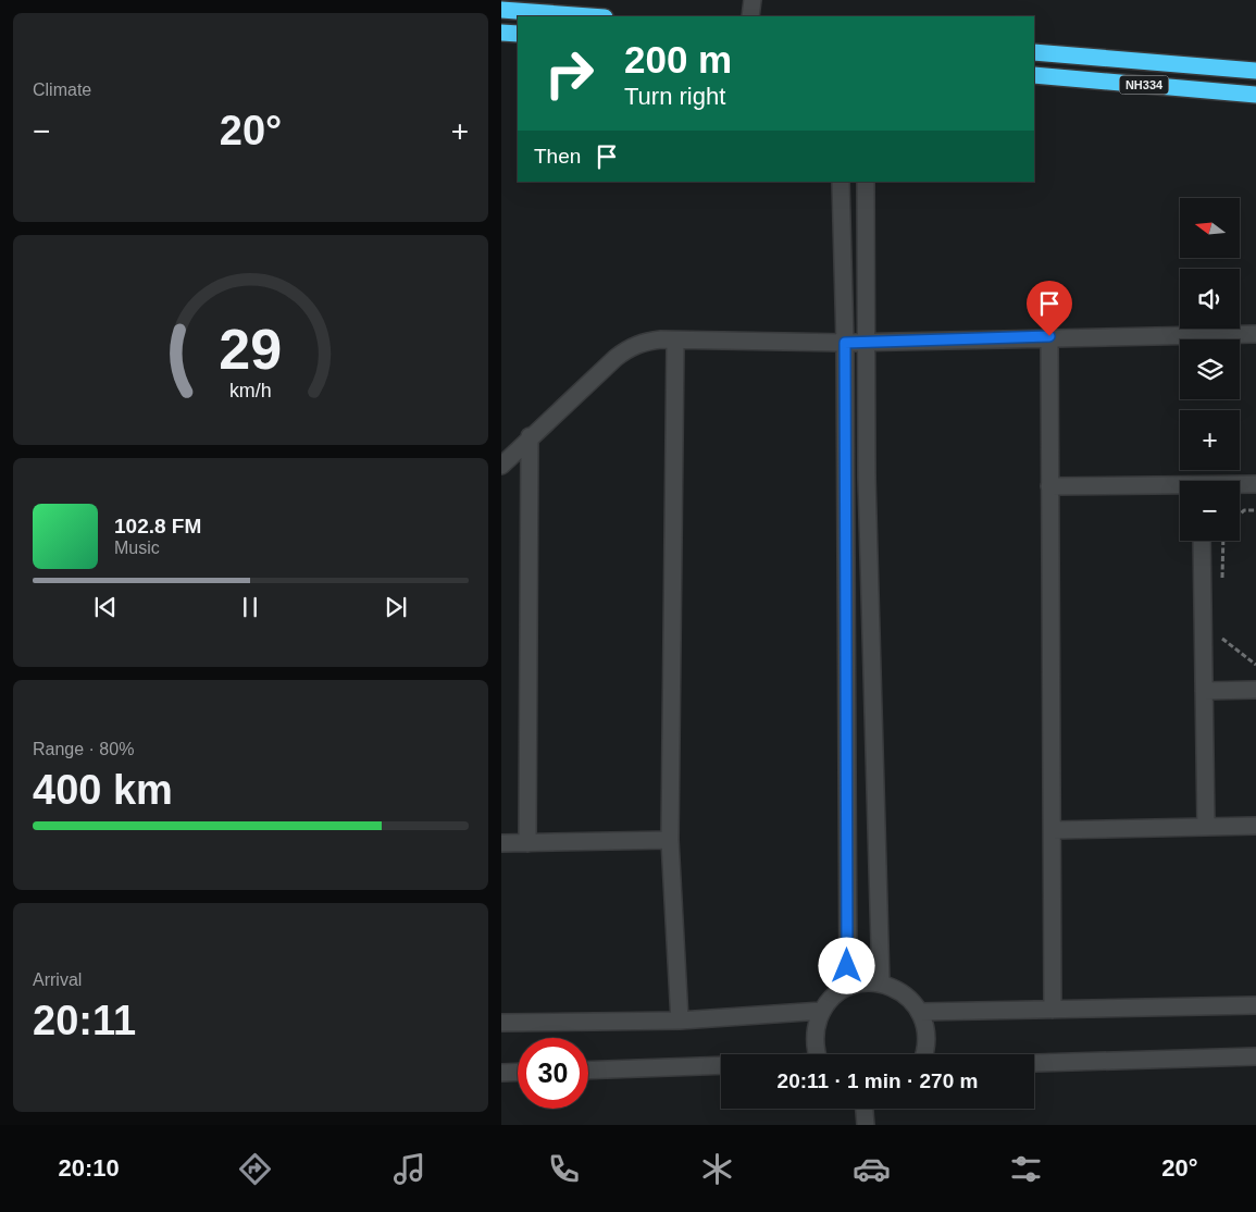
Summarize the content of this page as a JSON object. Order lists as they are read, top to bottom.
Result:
{
  "streets": {
    "highway": ["NH334"]
  },
  "north": "left",
  "page": {
    "tile": [
      "Climate",
      ["Range · 80%", "400 km"],
      ["Arrival", "20:11"]
    ],
    "turn": ["200 m", "Turn right"],
    "heat": ["−", "20°", "+"],
    "then": "Then",
    "map_buttons": ["+", "−"],
    "song": ["102.8 FM", "Music"],
    "limit": "30",
    "trip": "20:11 · 1 min · 270 m",
    "tabs": ["20:10", "20°"],
    "gauge": ["29", "km/h"]
  }
}
